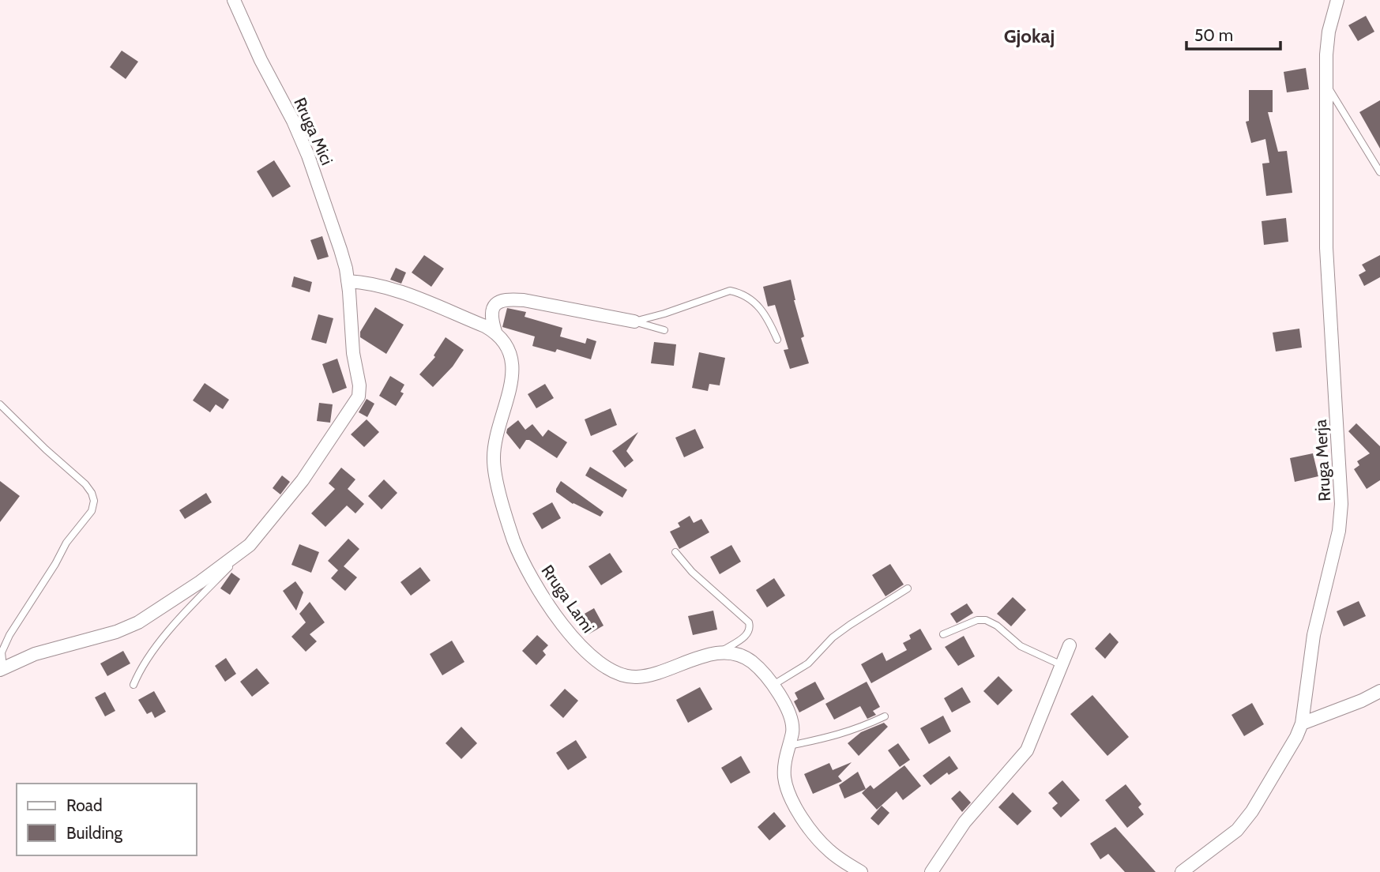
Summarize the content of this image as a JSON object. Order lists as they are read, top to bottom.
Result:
{
  "streets": {
    "street": ["Rruga Mici", "Rruga Merja", "Rruga Lami"]
  },
  "districts": ["Gjokaj"],
  "legend": ["Road", "Building"],
  "scale_bar": "50 m"
}
